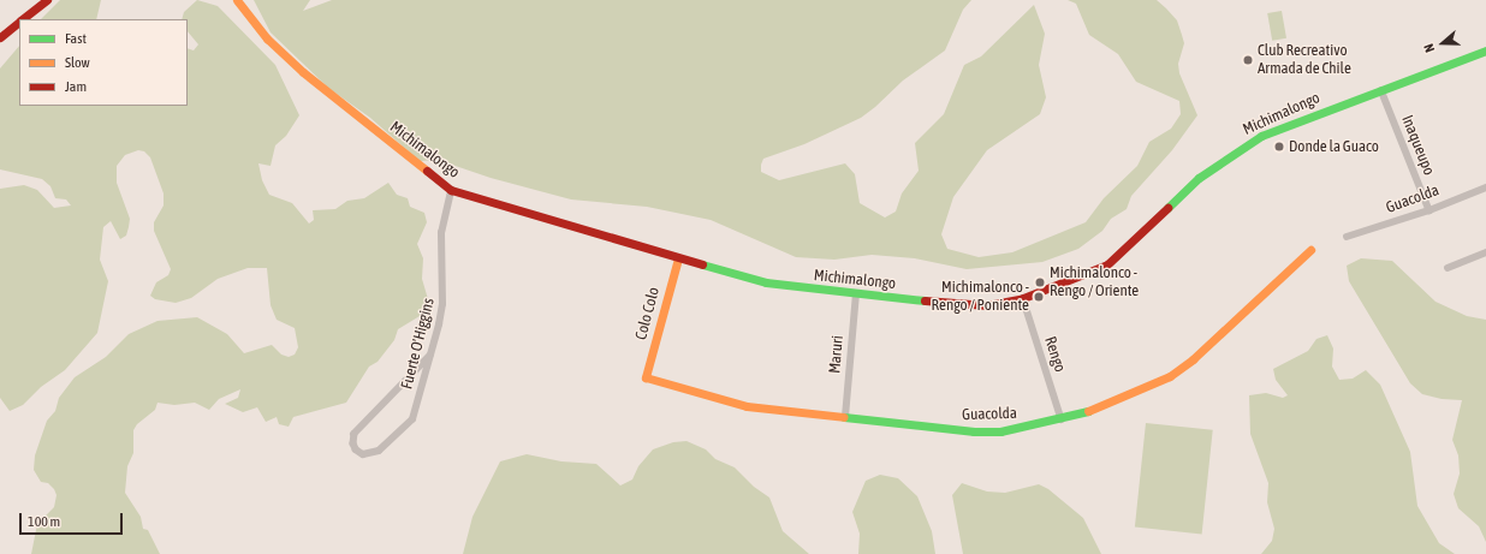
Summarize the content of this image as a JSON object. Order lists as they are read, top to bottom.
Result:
{
  "streets": {
    "main road": ["Michimalongo", "Guacolda", "Colo Colo"],
    "street": [
      "Inaqueupo",
      "Fuerte O'Higgins",
      "Maruri",
      "Rengo"
    ]
  },
  "crossings": [
    ["Michimalongo", "Inaqueupo"],
    ["Michimalongo", "Colo Colo"],
    ["Michimalongo", "Fuerte O'Higgins"],
    ["Michimalongo", "Maruri"],
    ["Michimalongo", "Rengo"],
    ["Inaqueupo", "Guacolda"],
    ["Guacolda", "Colo Colo"],
    ["Guacolda", "Maruri"],
    ["Guacolda", "Rengo"]
  ],
  "places": [
    "Club Recreativo Armada de Chile",
    "Donde la Guaco",
    "Michimalonco - Rengo / Oriente",
    "Michimalonco - Rengo / Poniente"
  ],
  "legend": ["Fast", "Slow", "Jam"],
  "scale_bar": "100 m",
  "north": "left"
}
